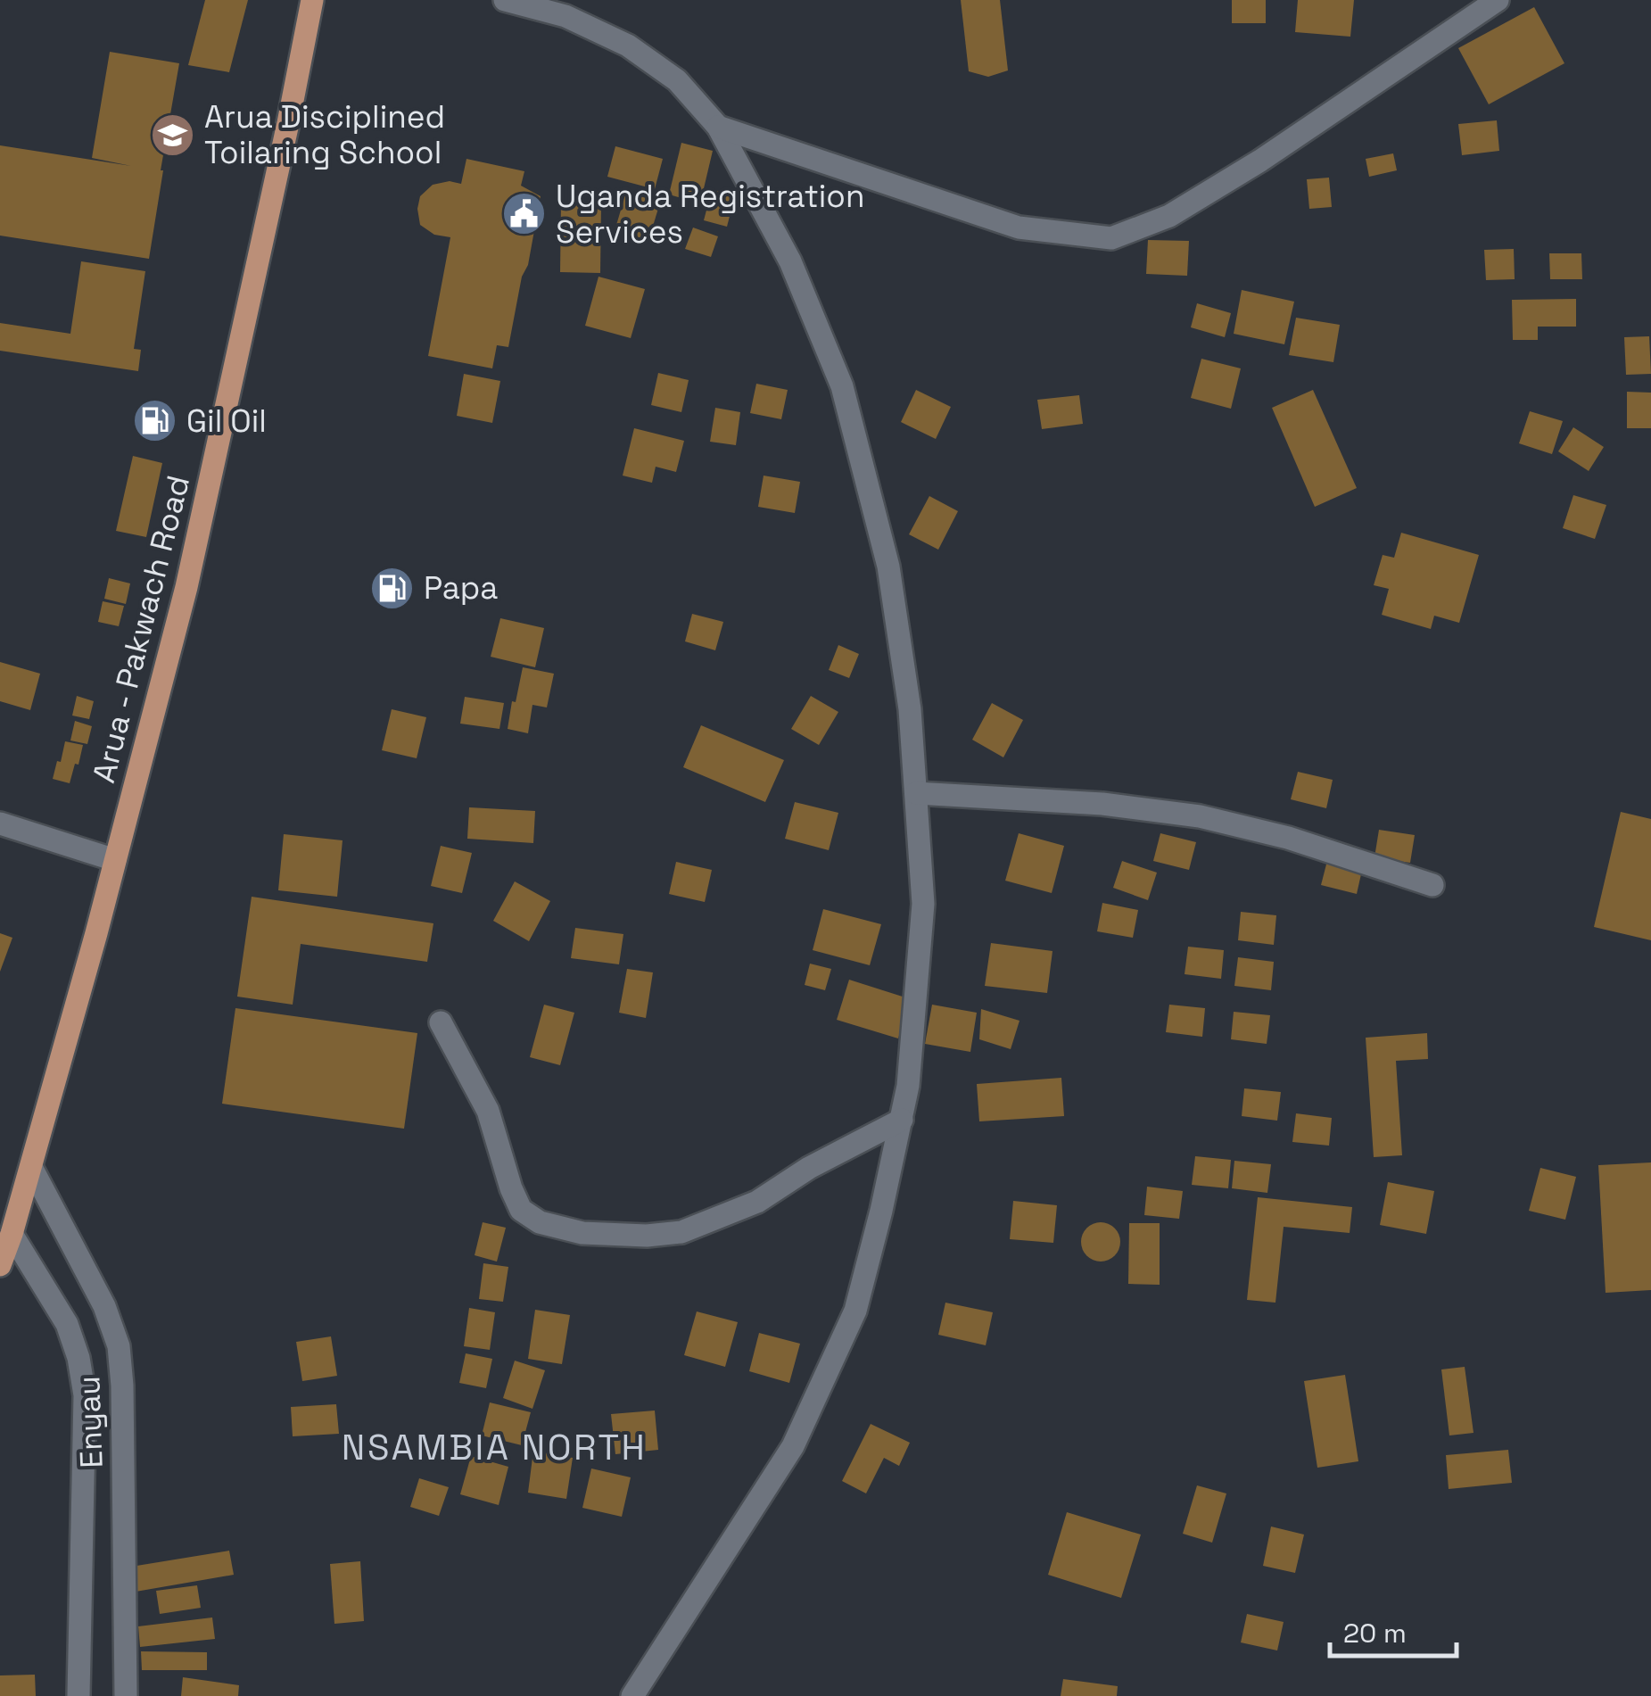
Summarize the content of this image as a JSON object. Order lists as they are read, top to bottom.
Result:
{
  "streets": {
    "main road": ["Arua - Pakwach Road"],
    "street": ["Enyau"]
  },
  "crossings": [
    ["Arua - Pakwach Road", "Enyau"]
  ],
  "districts": ["NSAMBIA NORTH"],
  "places": {
    "school or university": ["Arua Disciplined Toilaring School"],
    "public building": ["Uganda Registration Services"],
    "fuel station": ["Gil Oil", "Papa"]
  },
  "scale_bar": "20 m"
}
